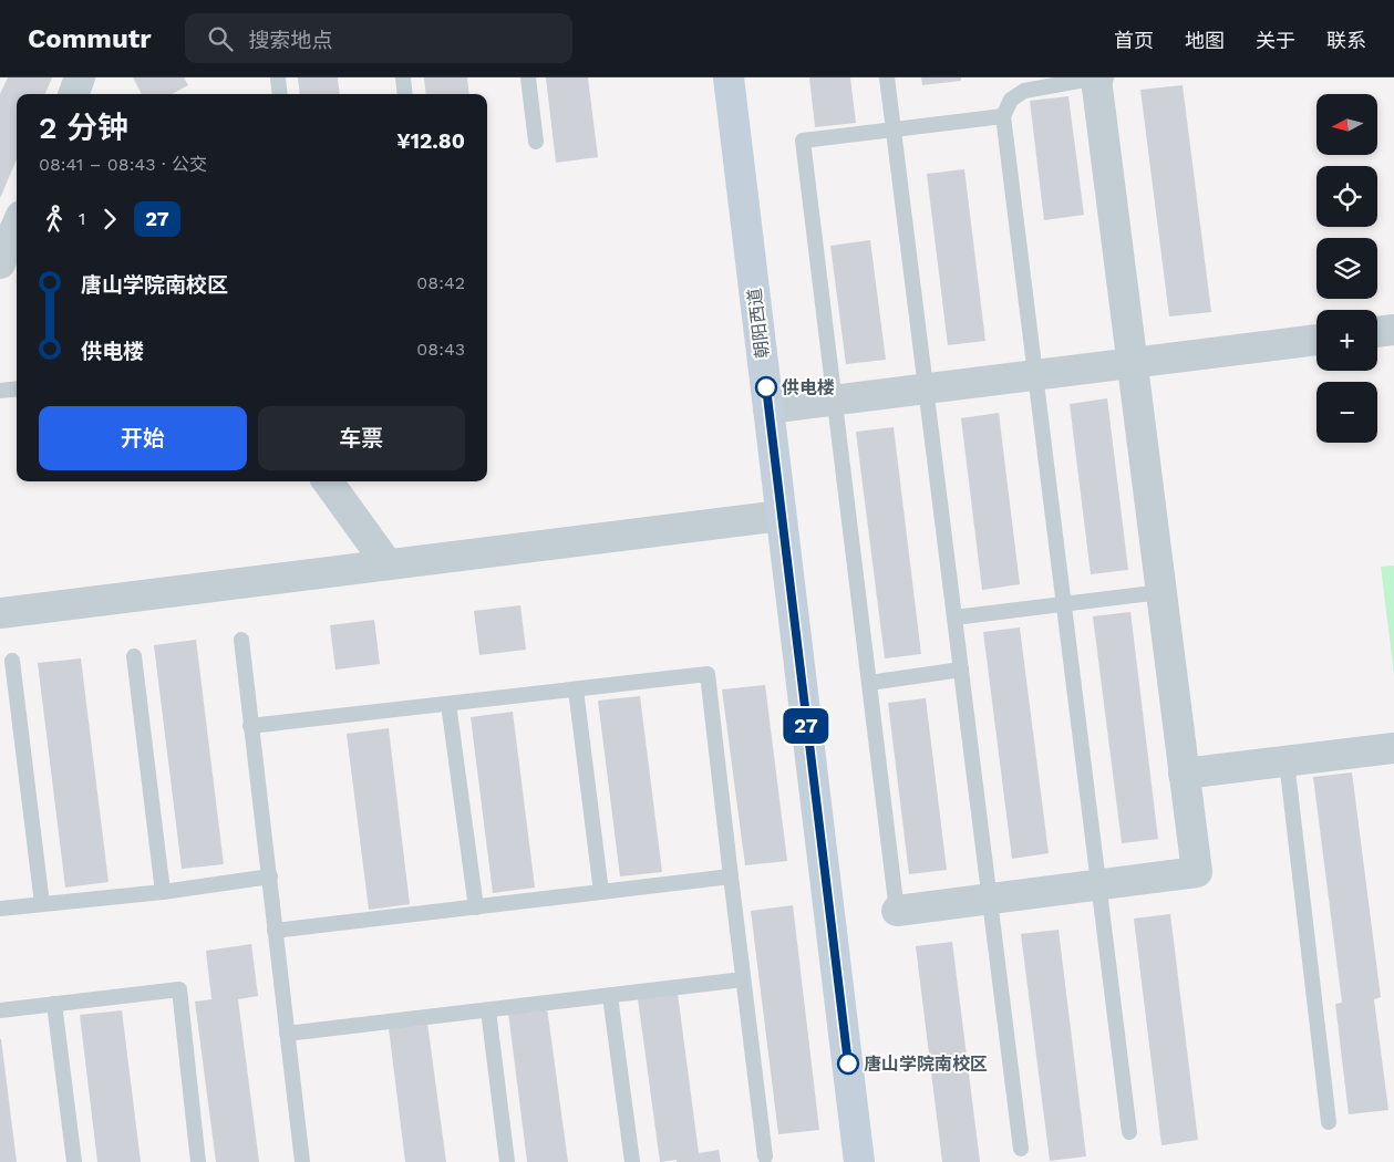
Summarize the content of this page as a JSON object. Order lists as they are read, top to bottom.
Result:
{
  "streets": {
    "main road": ["朝阳西道"]
  },
  "places": ["供电楼", "唐山学院南校区"],
  "lines": ["bus line 27"],
  "north": "left",
  "page": {
    "header": "Commutr",
    "search": "搜索地点",
    "nav": [
      "首页",
      "地图",
      "关于",
      "联系"
    ],
    "on_map": "27",
    "map_buttons": ["+", "−"],
    "heading": ["2 分钟", "08:41 – 08:43 · 公交", "¥12.80"],
    "legs": ["1", "27"],
    "list": [
      {
        "name": "唐山学院南校区",
        "value": "08:42"
      },
      {
        "name": "供电楼",
        "value": "08:43"
      }
    ],
    "buttons": ["开始", "车票"]
  }
}
